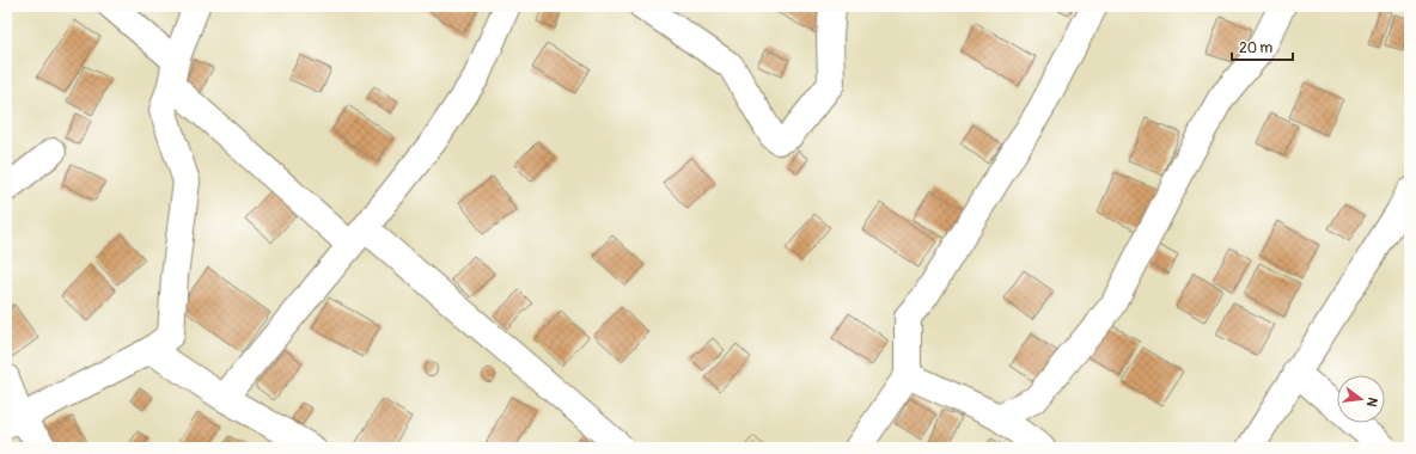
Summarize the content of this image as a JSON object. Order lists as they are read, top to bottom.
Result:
{
  "scale_bar": "20 m",
  "north": "right"
}
